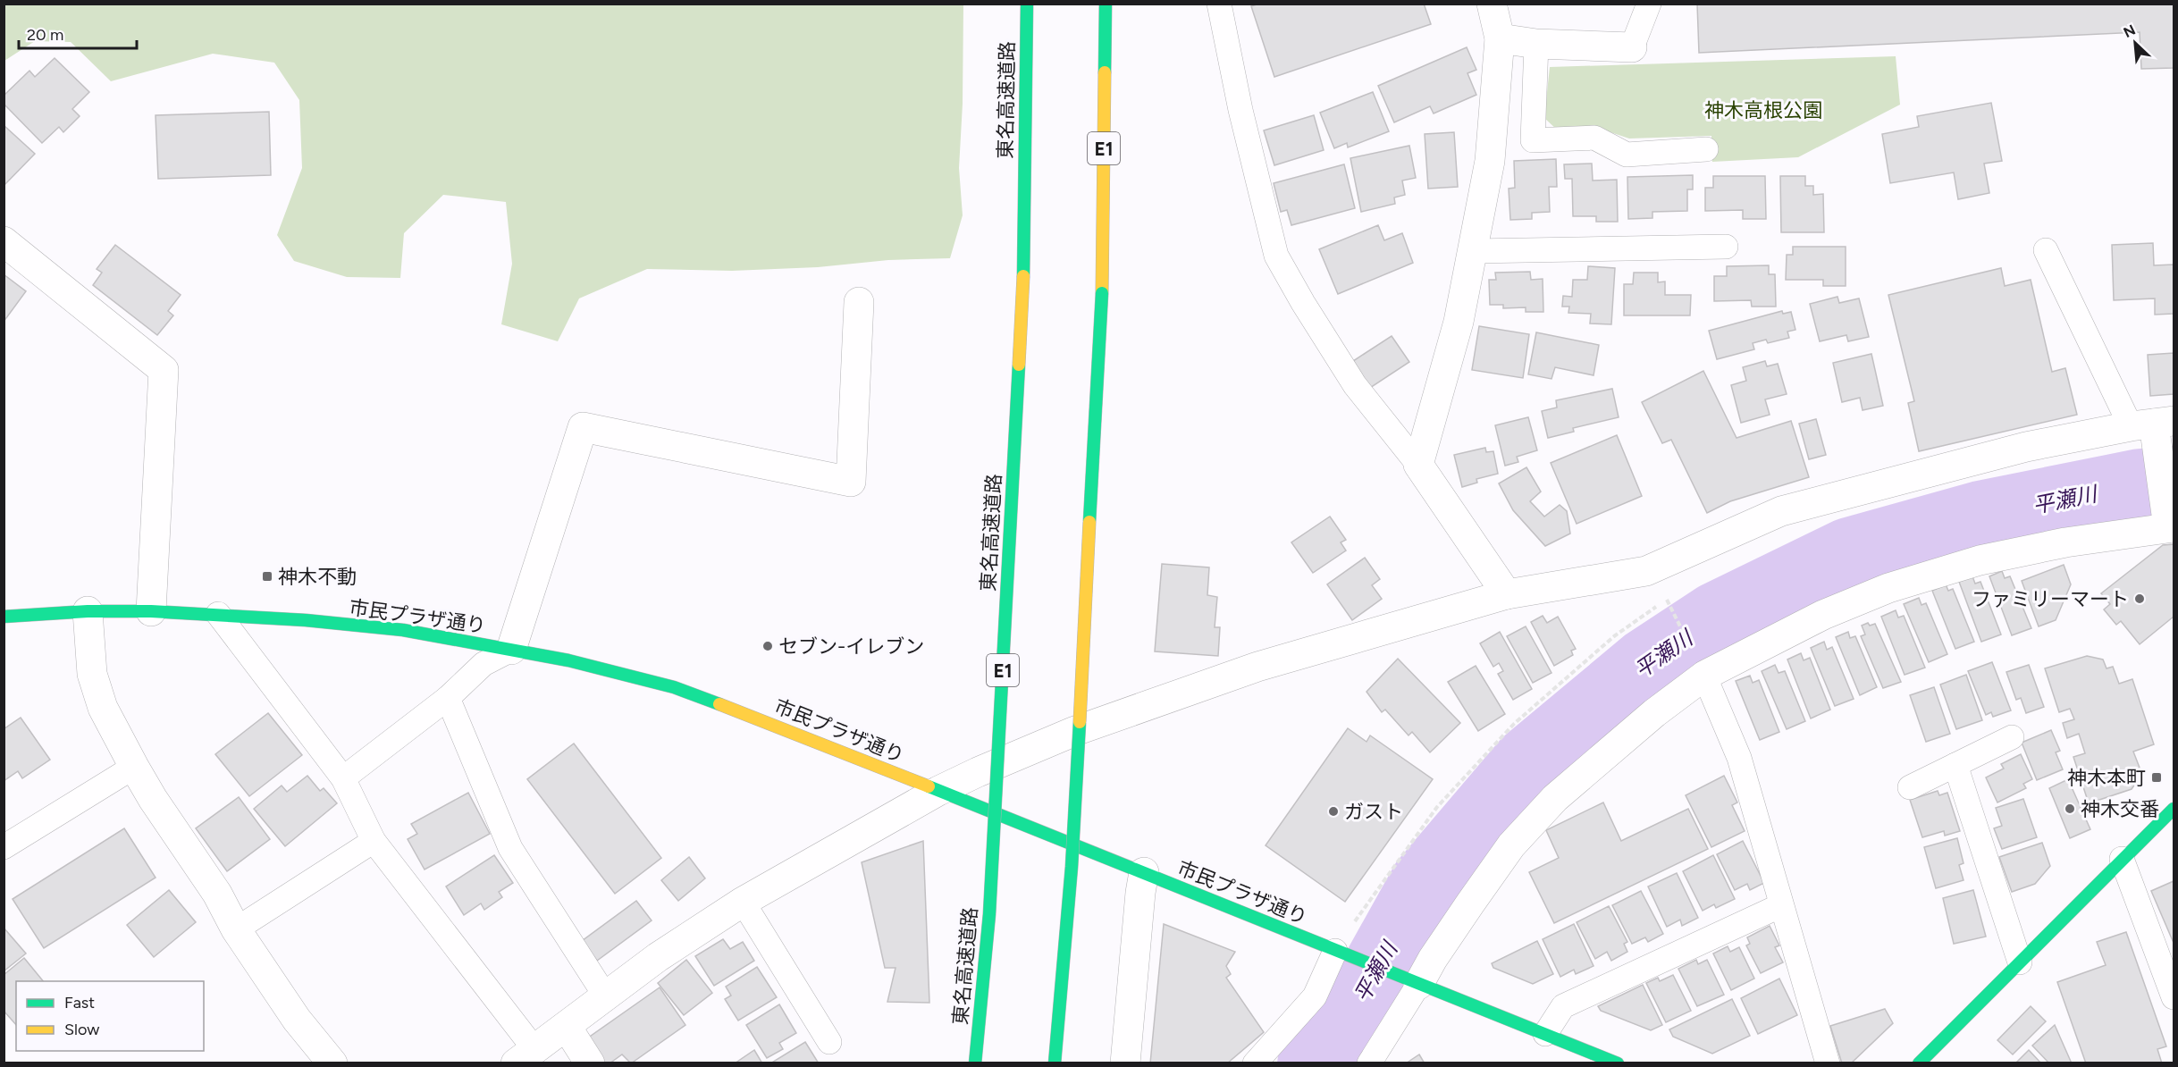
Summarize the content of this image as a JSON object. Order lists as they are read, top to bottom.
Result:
{
  "streets": {
    "main road": ["東名高速道路", "E1", "市民プラザ通り"]
  },
  "water": ["平瀬川"],
  "parks": ["神木高根公園"],
  "places": {
    "transit": ["神木不動", "神木本町"],
    "other": [
      "ファミリーマート",
      "セブン-イレブン",
      "神木交番",
      "ガスト"
    ]
  },
  "legend": ["Fast", "Slow"],
  "scale_bar": "20 m",
  "north": "top left"
}
